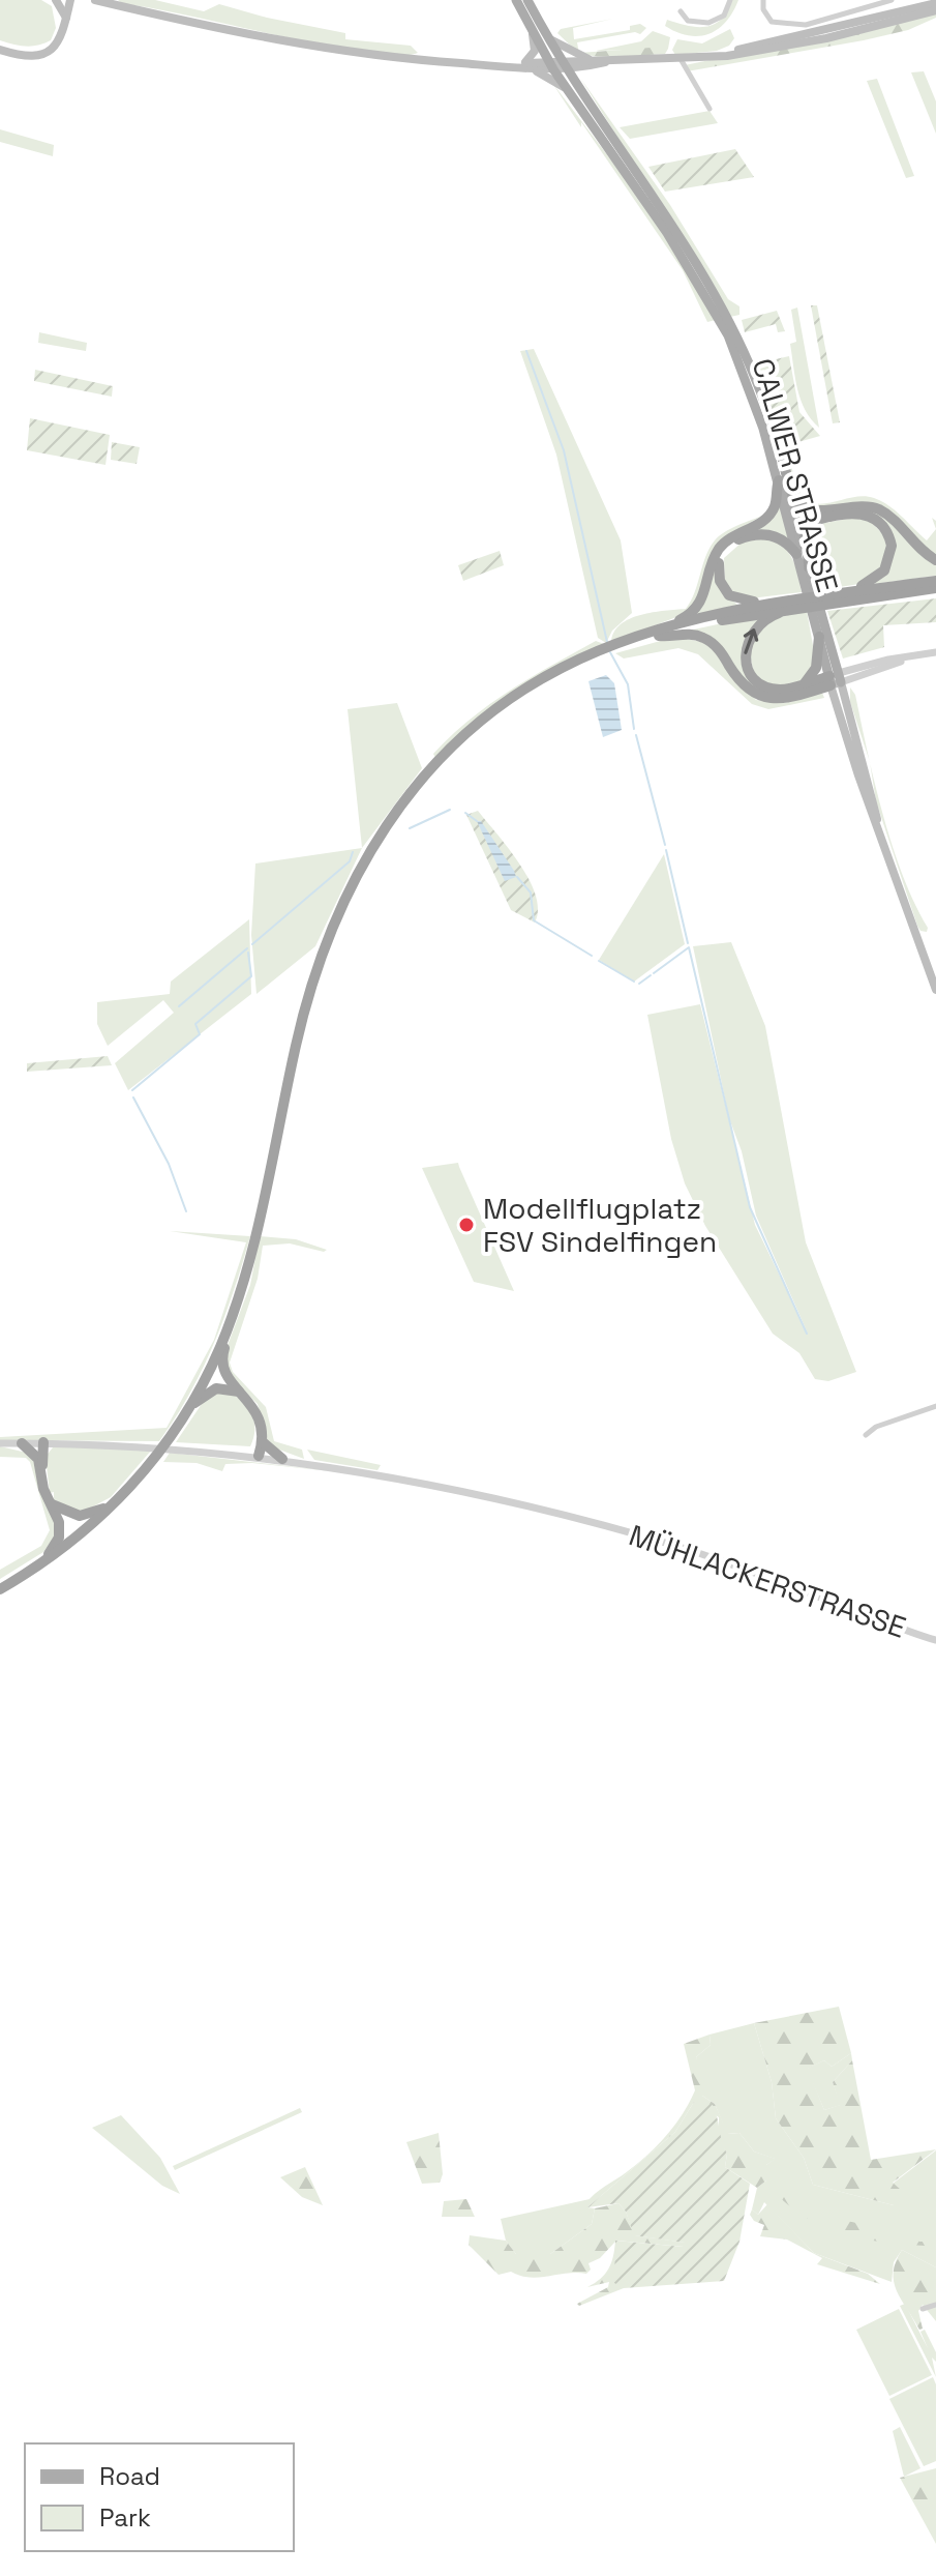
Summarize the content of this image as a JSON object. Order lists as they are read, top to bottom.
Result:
{
  "streets": {
    "main road": ["CALWER STRASSE"],
    "street": ["MÜHLACKERSTRASSE"]
  },
  "places": ["Modellflugplatz FSV Sindelfingen"],
  "legend": ["Road", "Park"]
}
